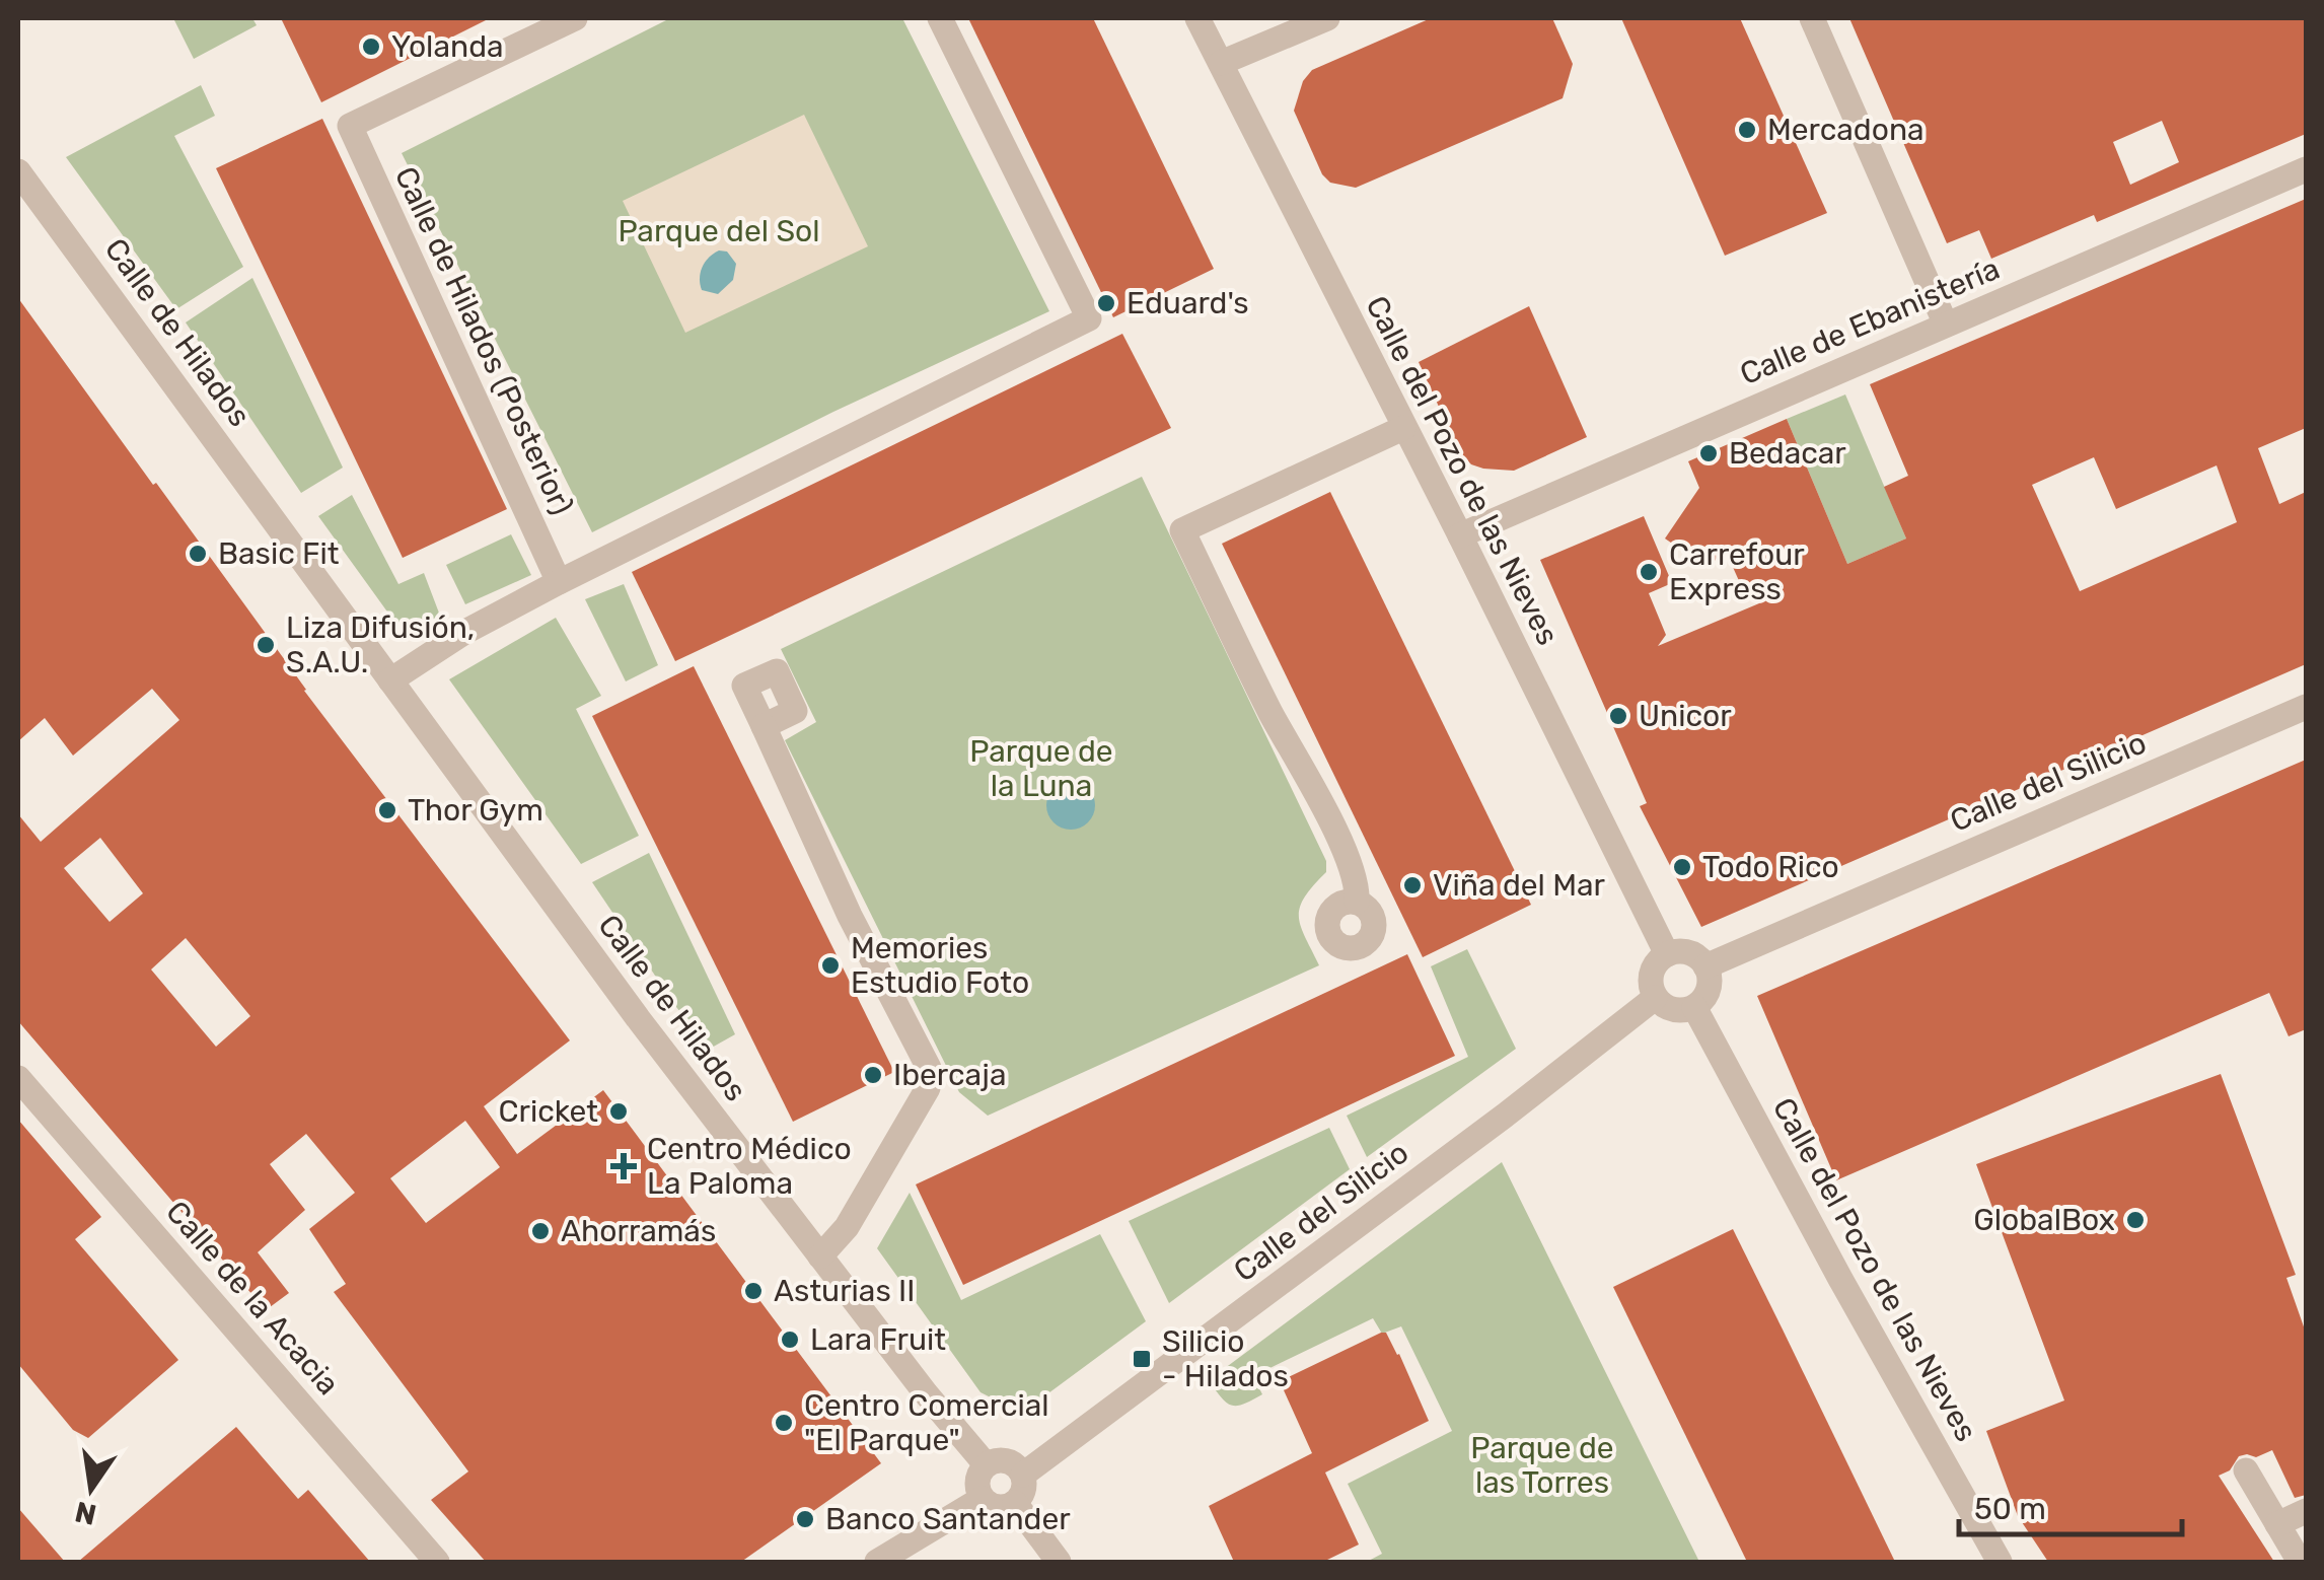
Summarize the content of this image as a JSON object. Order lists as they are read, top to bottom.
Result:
{
  "streets": {
    "street": [
      "Calle de Ebanistería",
      "Calle de Hilados",
      "Calle de Hilados (Posterior)",
      "Calle del Pozo de las Nieves",
      "Calle del Silicio",
      "Calle de la Acacia"
    ]
  },
  "crossings": [
    ["Calle de Ebanistería", "Calle del Pozo de las Nieves"],
    ["Calle de Hilados", "Calle del Silicio"],
    ["Calle del Pozo de las Nieves", "Calle del Silicio"]
  ],
  "parks": ["Parque del Sol", "Parque de la Luna", "Parque de las Torres"],
  "places": {
    "other": [
      "Yolanda",
      "Mercadona",
      "Eduard's",
      "Bedacar",
      "Basic Fit",
      "Carrefour Express",
      "Liza Difusión, S.A.U.",
      "Unicor",
      "Thor Gym",
      "Todo Rico",
      "Viña del Mar",
      "Memories Estudio Foto",
      "Ibercaja",
      "Cricket",
      "GlobalBox",
      "Ahorramás",
      "Asturias II",
      "Lara Fruit",
      "Centro Comercial \"El Parque\"",
      "Banco Santander"
    ],
    "health": ["Centro Médico La Paloma"],
    "transit": ["Silicio - Hilados"]
  },
  "scale_bar": "50 m",
  "north": "bottom"
}
